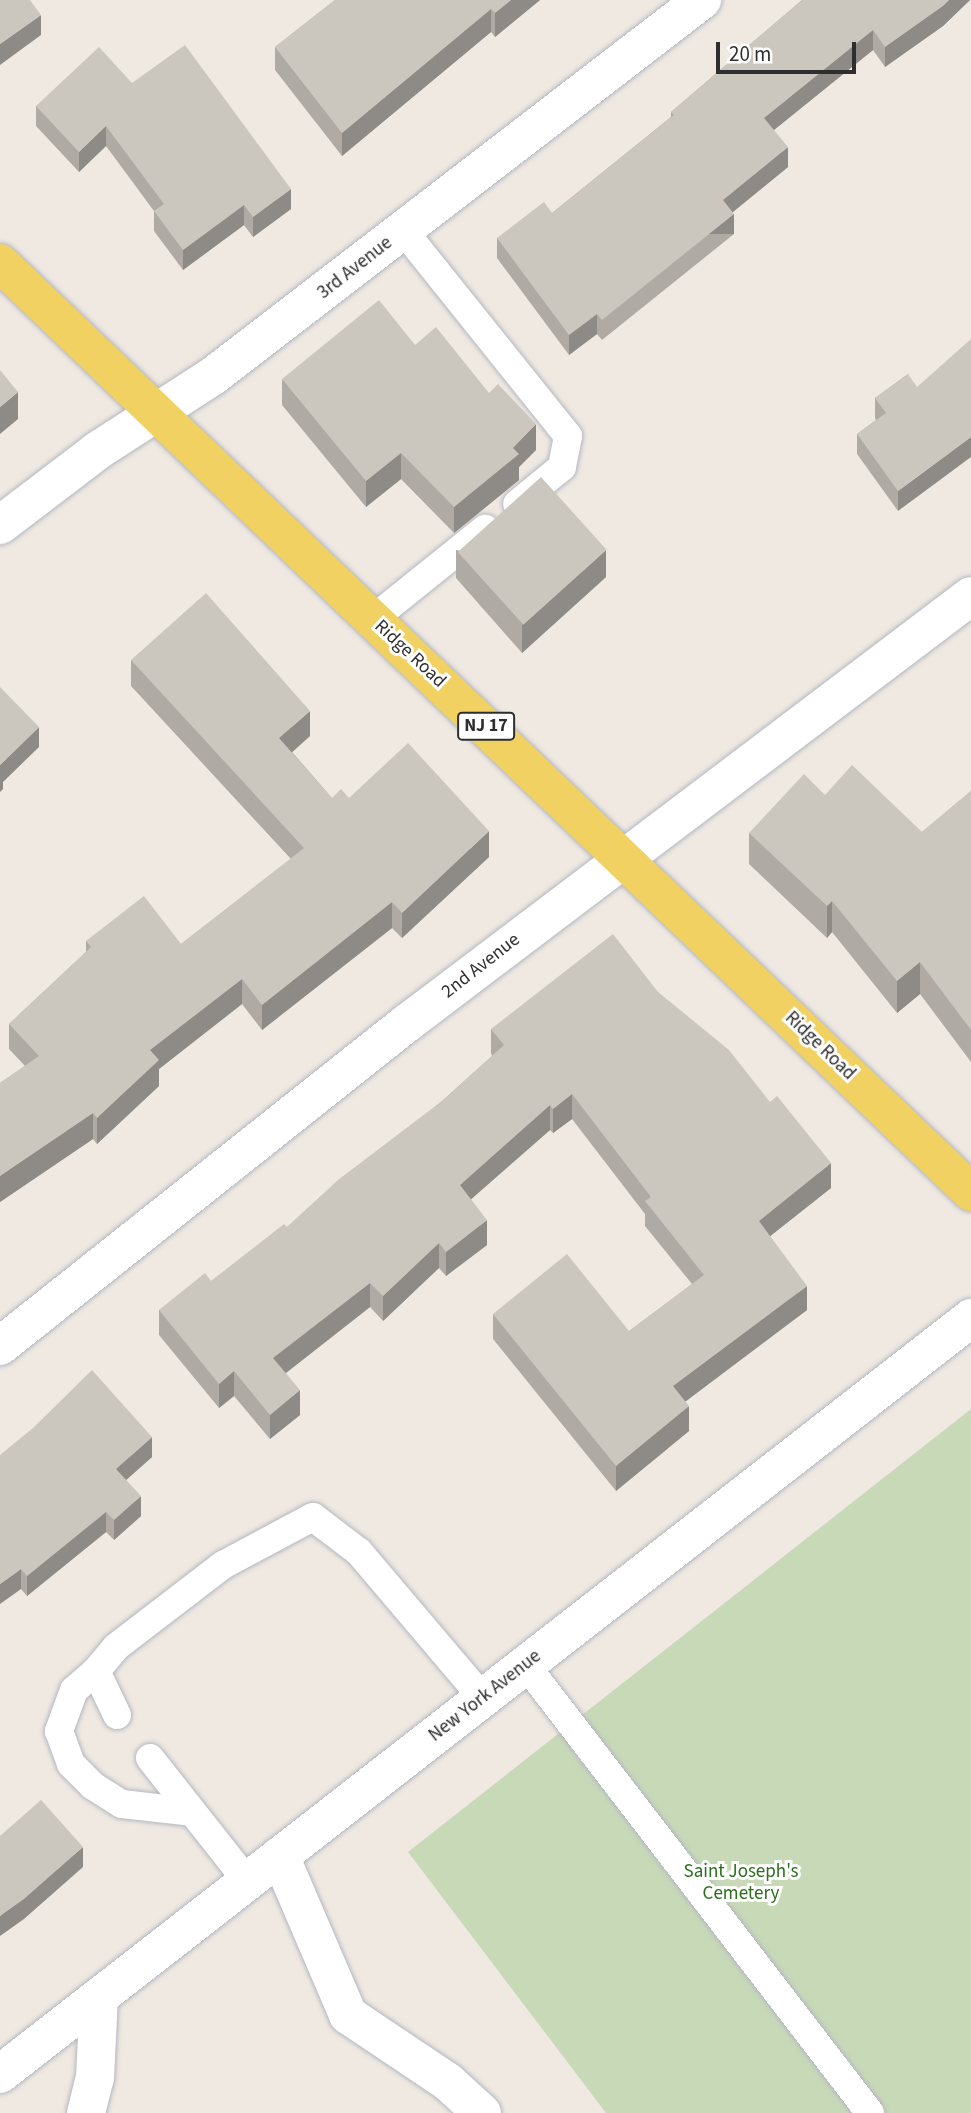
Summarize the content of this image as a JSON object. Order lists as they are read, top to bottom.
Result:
{
  "streets": {
    "main road": ["Ridge Road", "NJ 17"],
    "street": ["3rd Avenue", "2nd Avenue", "New York Avenue"]
  },
  "crossings": [
    ["3rd Avenue", "Ridge Road"],
    ["Ridge Road", "2nd Avenue"]
  ],
  "parks": ["Saint Joseph's Cemetery"],
  "scale_bar": "20 m"
}
